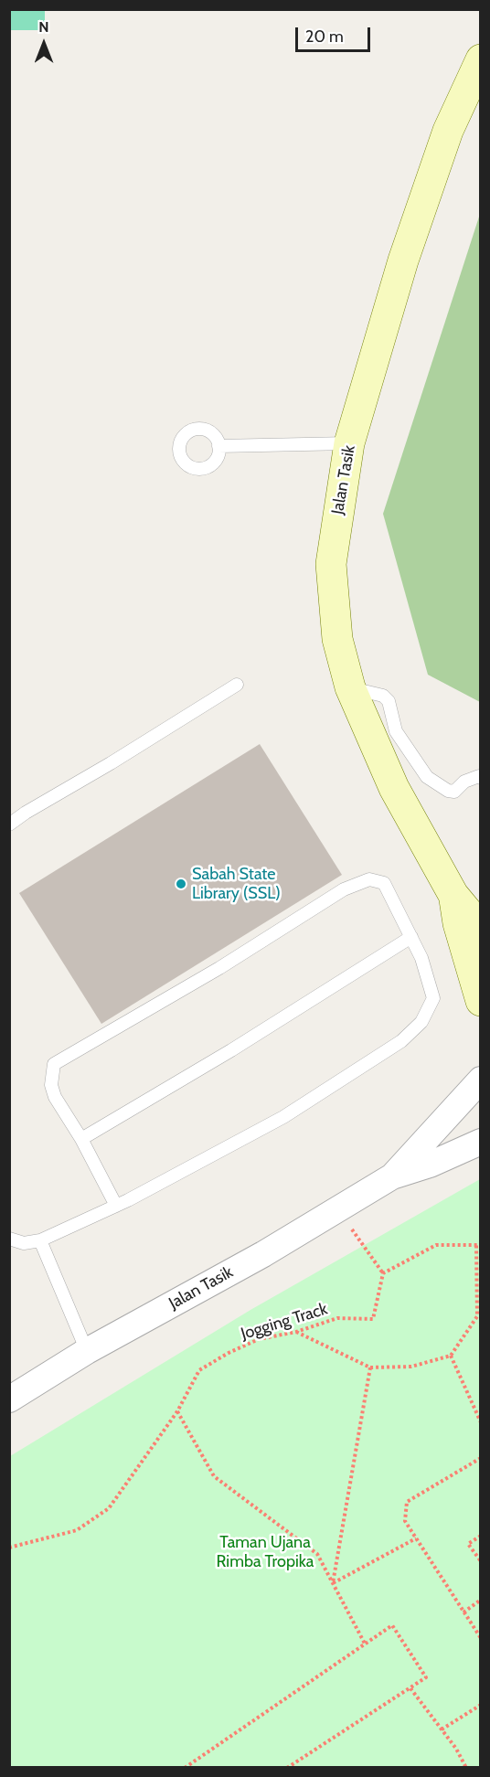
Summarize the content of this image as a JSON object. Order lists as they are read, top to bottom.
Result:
{
  "streets": {
    "street": ["Jalan Tasik"],
    "path": ["Jogging Track"]
  },
  "parks": ["Taman Ujana Rimba Tropika"],
  "places": ["Sabah State Library (SSL)"],
  "scale_bar": "20 m",
  "north": "top"
}
